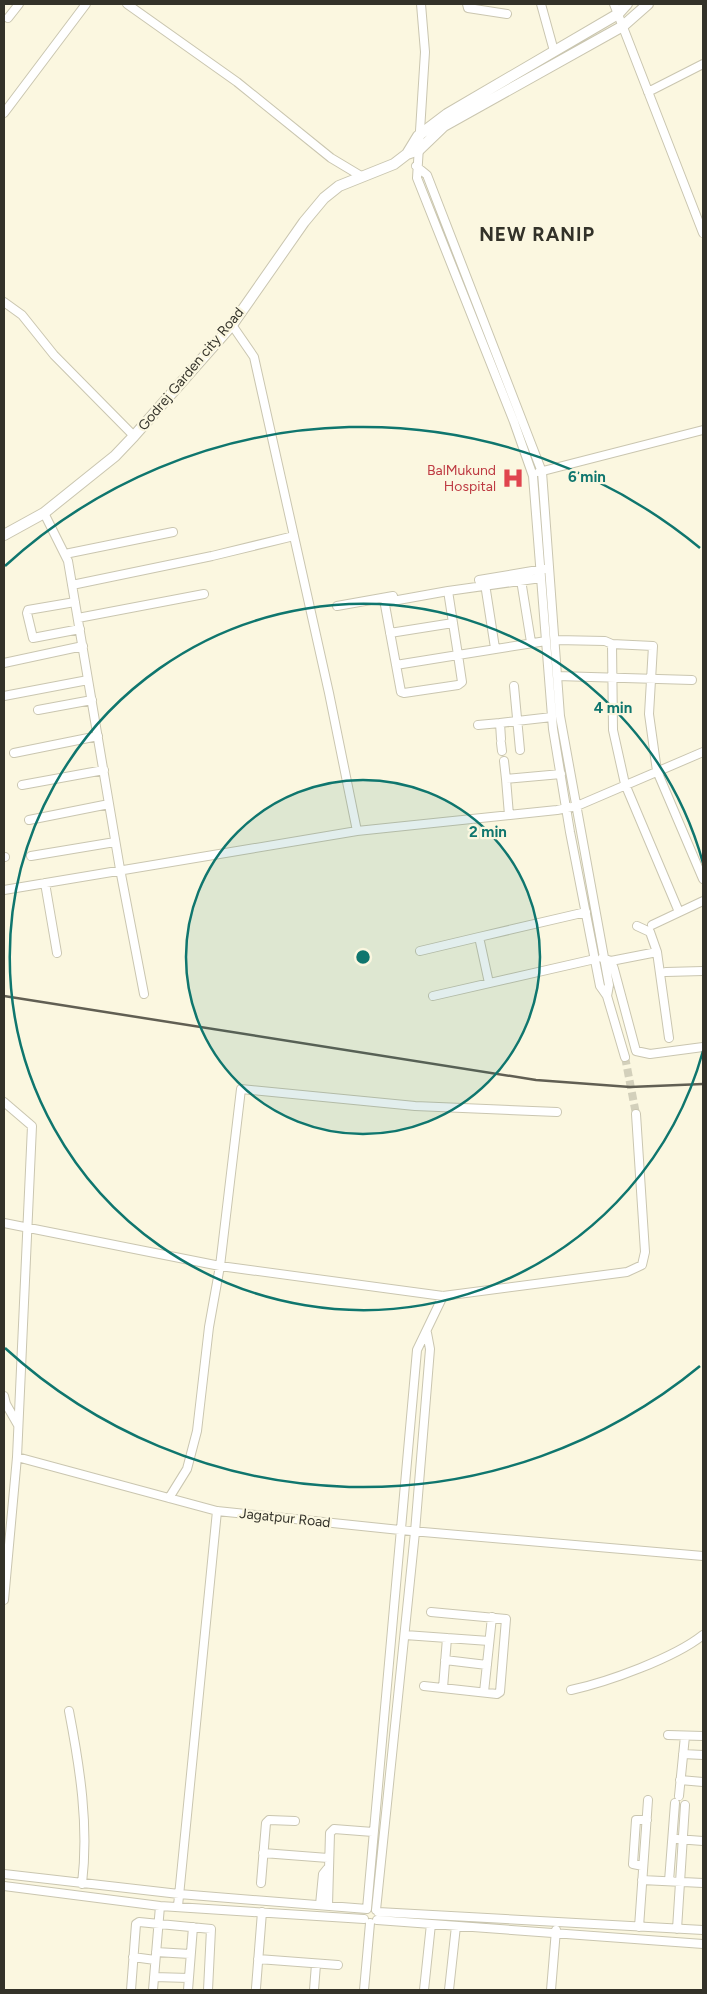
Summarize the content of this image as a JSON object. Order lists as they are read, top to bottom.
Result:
{
  "streets": {
    "main road": ["Godrej Garden city Road"],
    "street": ["Jagatpur Road"]
  },
  "districts": ["NEW RANIP"],
  "places": {
    "hospital": ["BalMukund Hospital"]
  },
  "rings": ["6 min", "4 min", "2 min"]
}
